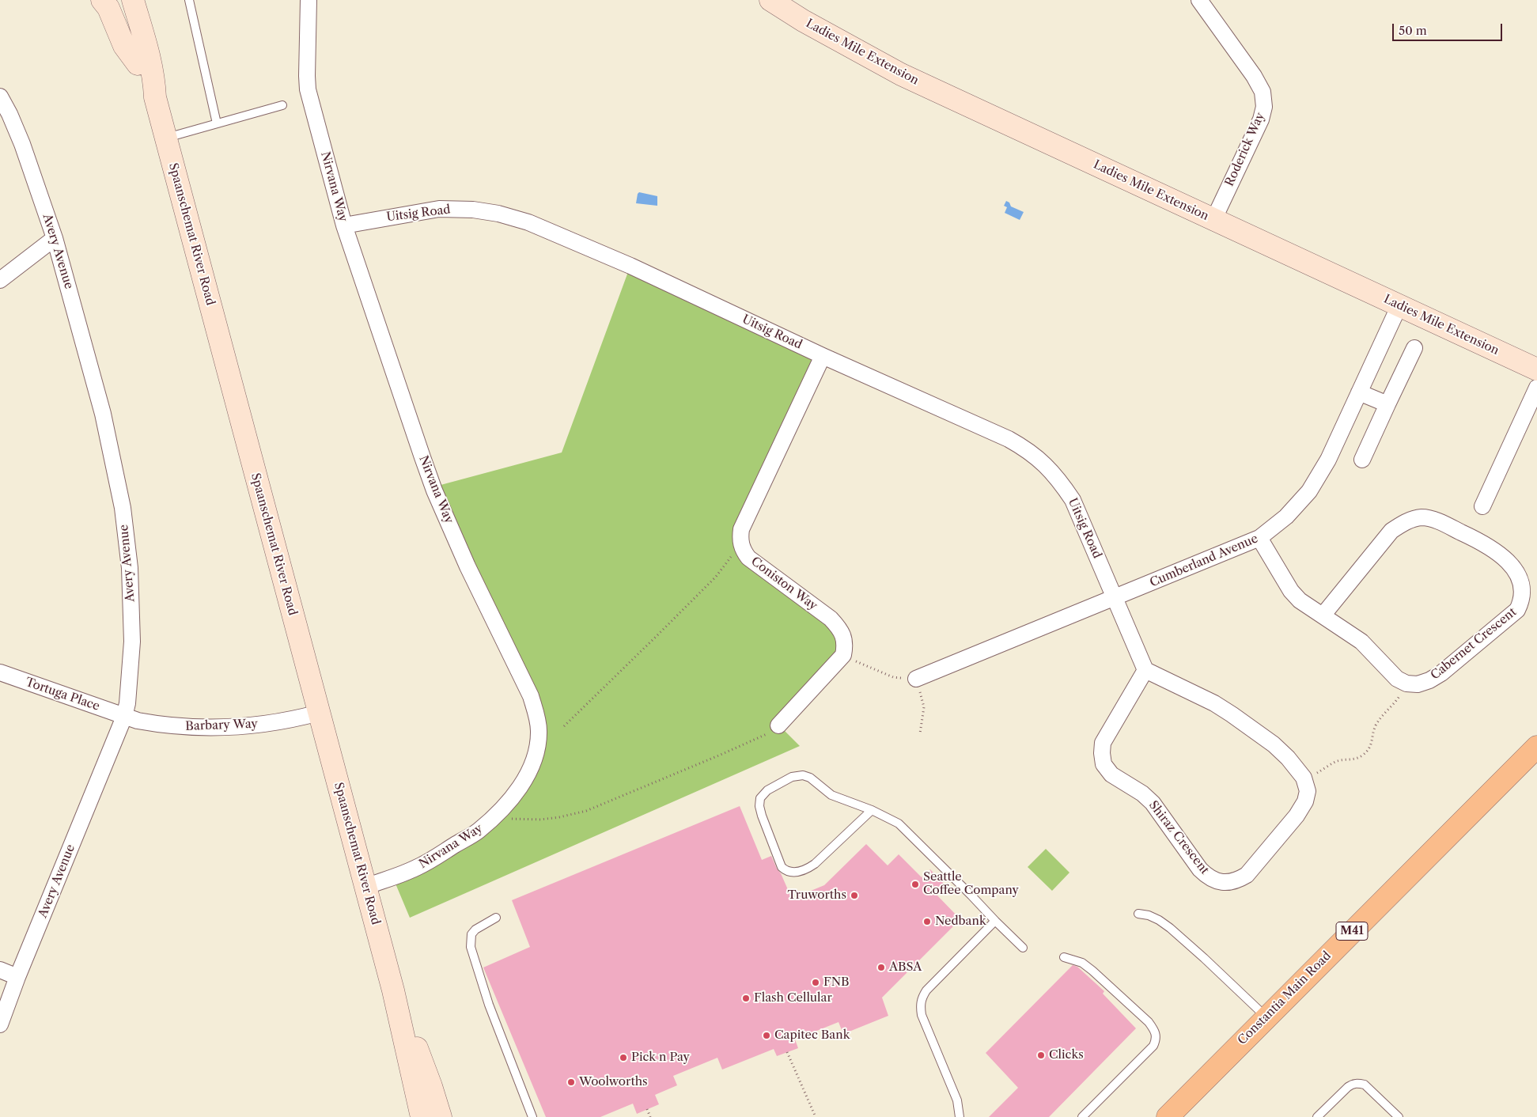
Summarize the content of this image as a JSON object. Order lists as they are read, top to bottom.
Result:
{
  "streets": {
    "main road": [
      "Ladies Mile Extension",
      "Spaanschemat River Road",
      "M41",
      "Constantia Main Road"
    ],
    "street": [
      "Roderick Way",
      "Nirvana Way",
      "Uitsig Road",
      "Avery Avenue",
      "Cumberland Avenue",
      "Coniston Way",
      "Cabernet Crescent",
      "Tortuga Place",
      "Barbary Way",
      "Shiraz Crescent"
    ]
  },
  "crossings": [
    ["Ladies Mile Extension", "Roderick Way"],
    ["Ladies Mile Extension", "Cumberland Avenue"],
    ["Nirvana Way", "Uitsig Road"],
    ["Nirvana Way", "Spaanschemat River Road"],
    ["Uitsig Road", "Cumberland Avenue"],
    ["Spaanschemat River Road", "Barbary Way"],
    ["Avery Avenue", "Tortuga Place"],
    ["Avery Avenue", "Barbary Way"],
    ["Cumberland Avenue", "Cabernet Crescent"],
    ["Tortuga Place", "Barbary Way"]
  ],
  "places": [
    "Seattle Coffee Company",
    "Truworths",
    "Nedbank",
    "ABSA",
    "FNB",
    "Flash Cellular",
    "Capitec Bank",
    "Clicks",
    "Pick n Pay",
    "Woolworths"
  ],
  "scale_bar": "50 m"
}
